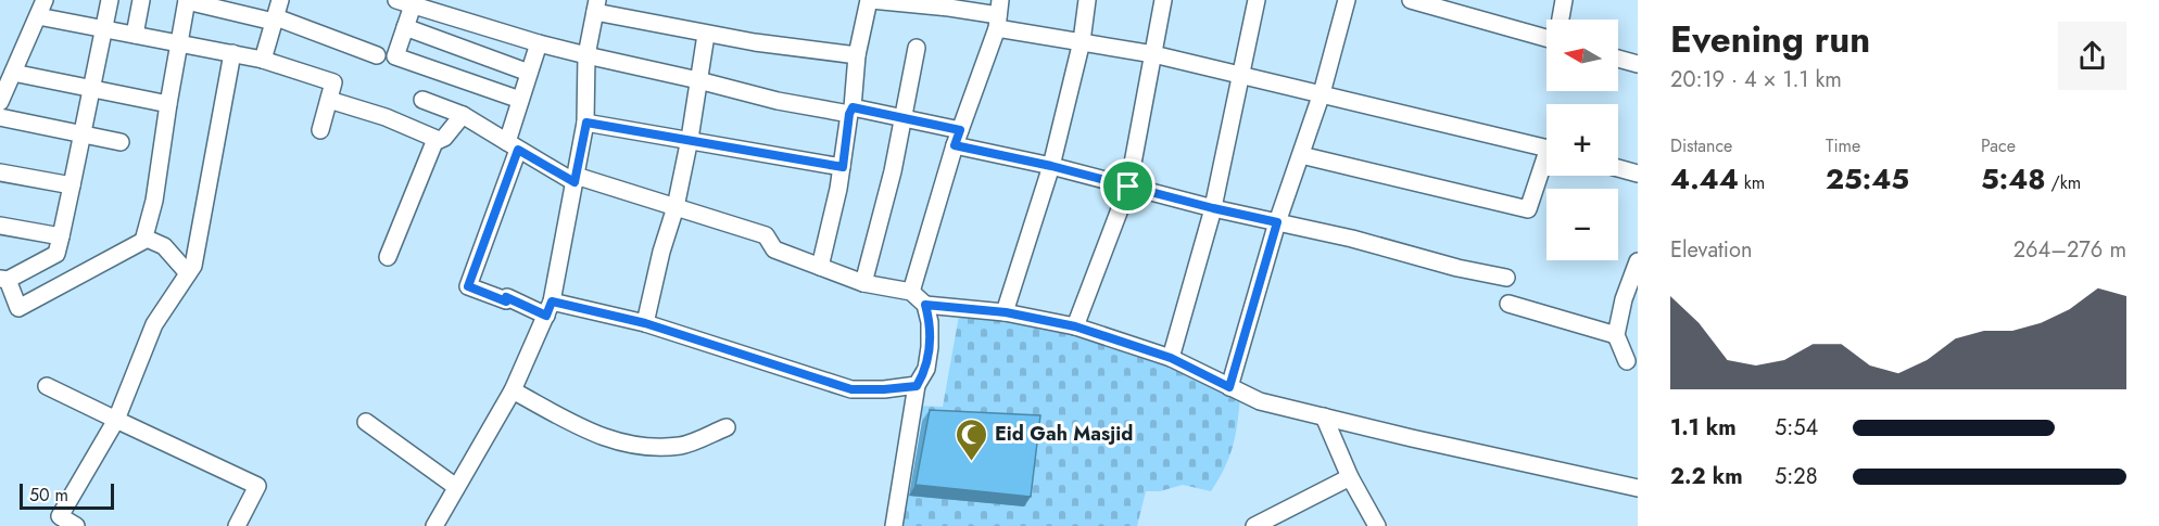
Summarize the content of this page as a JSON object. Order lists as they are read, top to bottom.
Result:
{
  "places": {
    "mosque": ["Eid Gah Masjid"]
  },
  "scale_bar": "50 m",
  "north": "left",
  "page": {
    "heading": ["Evening run", "20:19 · 4 × 1.1 km"],
    "map_buttons": ["+", "−"],
    "stats": [
      ["Distance", "4.44 km"],
      ["Time", "25:45"],
      ["Pace", "5:48 /km"]
    ],
    "chart": ["Elevation", "264–276 m"],
    "list": [
      {
        "name": "1.1 km",
        "note": "5:54"
      },
      {
        "name": "2.2 km",
        "note": "5:28"
      }
    ],
    "scale": "50 m"
  }
}
